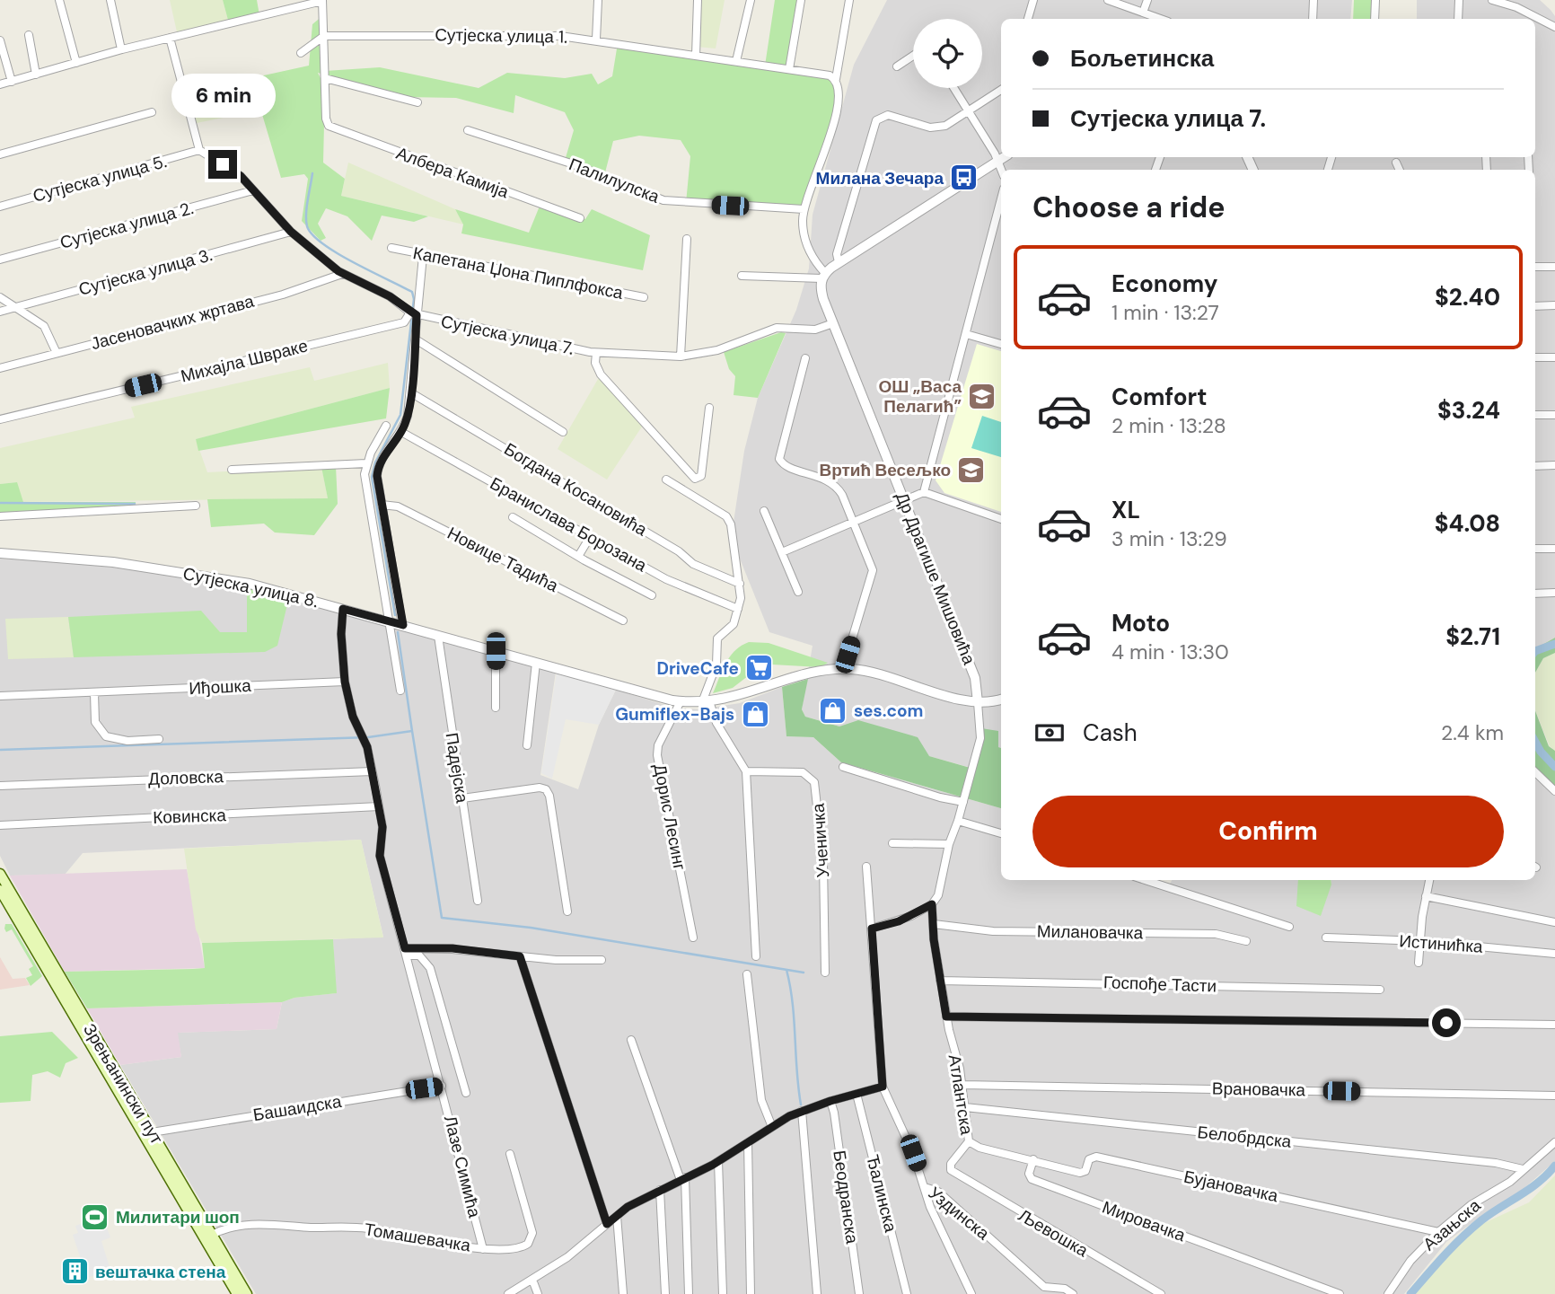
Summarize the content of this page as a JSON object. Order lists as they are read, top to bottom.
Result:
{
  "streets": {
    "main road": ["Зрењанински пут"],
    "street": [
      "Сутјеска улица 1.",
      "Албера Камија",
      "Сутјеска улица 5.",
      "Палилулска",
      "Сутјеска улица 2.",
      "Сутјеска улица 3.",
      "Капетана Џона Пиплфокса",
      "Јасеновачких жртава",
      "Сутјеска улица 7.",
      "Михајла Швраке",
      "Богдана Косановића",
      "Бранислава Борозана",
      "Новице Тадића",
      "Др Драгише Мишовића",
      "Сутјеска улица 8.",
      "Иђошка",
      "Падејска",
      "Доловска",
      "Ковинска",
      "Дорис Лесинг",
      "Ученичка",
      "Милановачка",
      "Истинићка",
      "Госпође Тасти",
      "Врановачка",
      "Атлантска",
      "Башаидска",
      "Белобрдска",
      "Лазе Симића",
      "Бујановачка",
      "Ђалинска",
      "Беодранска",
      "Уздинска",
      "Мировачка",
      "Азањска",
      "Љевошка",
      "Томашевачка"
    ]
  },
  "crossings": [
    ["Сутјеска улица 5.", "Сутјеска улица 7."],
    ["Сутјеска улица 2.", "Сутјеска улица 7."],
    ["Сутјеска улица 3.", "Сутјеска улица 7."],
    ["Јасеновачких жртава", "Сутјеска улица 7."],
    ["Сутјеска улица 7.", "Михајла Швраке"],
    ["Сутјеска улица 7.", "Др Драгише Мишовића"],
    ["Сутјеска улица 8.", "Падејска"],
    ["Сутјеска улица 8.", "Дорис Лесинг"],
    ["Сутјеска улица 8.", "Лазе Симића"],
    ["Иђошка", "Лазе Симића"],
    ["Доловска", "Лазе Симића"],
    ["Ковинска", "Лазе Симића"],
    ["Милановачка", "Атлантска"],
    ["Госпође Тасти", "Атлантска"],
    ["Зрењанински пут", "Башаидска"],
    ["Зрењанински пут", "Томашевачка"],
    ["Врановачка", "Атлантска"],
    ["Атлантска", "Белобрдска"],
    ["Атлантска", "Љевошка"],
    ["Башаидска", "Лазе Симића"],
    ["Белобрдска", "Азањска"],
    ["Лазе Симића", "Томашевачка"],
    ["Бујановачка", "Мировачка"],
    ["Бујановачка", "Азањска"]
  ],
  "places": {
    "bus stop": ["Милана Зечара"],
    "school or university": ["ОШ „Васа Пелагић”", "Вртић Весељко"],
    "supermarket": ["DriveCafe"],
    "shop": ["ses.com", "Gumiflex-Bajs"],
    "sports": ["Милитари шоп"],
    "building": ["вештачка стена"]
  },
  "page": {
    "banner": ["Бољетинска", "Сутјеска улица 7."],
    "bubble": "6 min",
    "heading": "Choose a ride",
    "list": [
      {
        "name": "Economy",
        "note": "1 min · 13:27",
        "value": "$2.40"
      },
      {
        "name": "Comfort",
        "note": "2 min · 13:28",
        "value": "$3.24"
      },
      {
        "name": "XL",
        "note": "3 min · 13:29",
        "value": "$4.08"
      },
      {
        "name": "Moto",
        "note": "4 min · 13:30",
        "value": "$2.71"
      }
    ],
    "pay": ["Cash", "2.4 km"],
    "buttons": "Confirm"
  }
}
